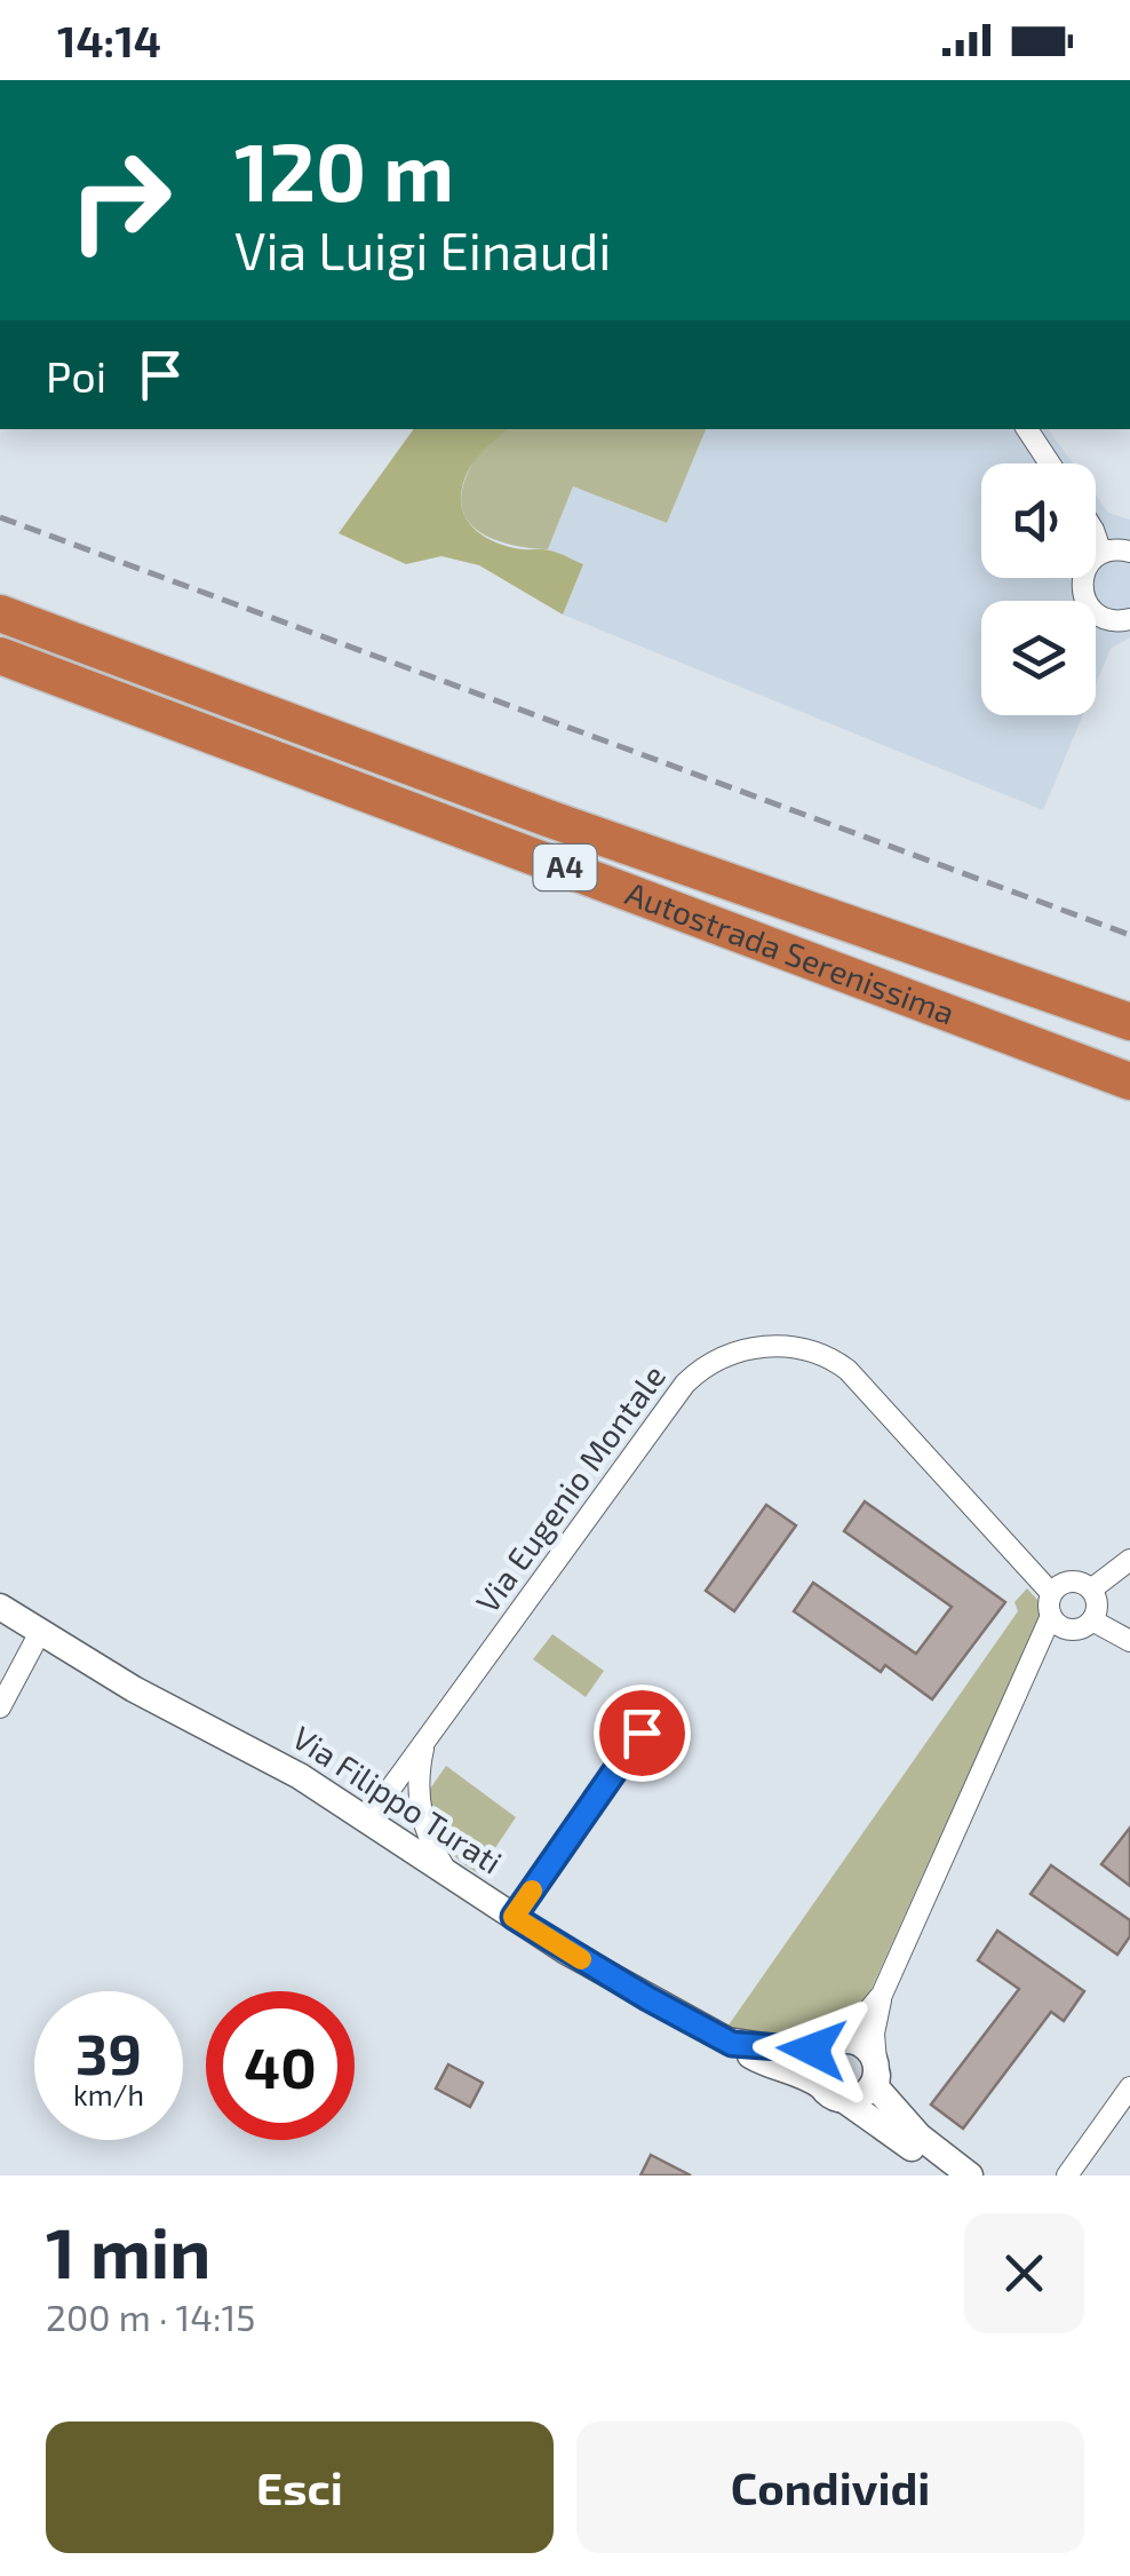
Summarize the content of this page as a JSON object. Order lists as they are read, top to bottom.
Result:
{
  "streets": {
    "highway": ["A4", "Autostrada Serenissima"],
    "street": ["Via Eugenio Montale", "Via Filippo Turati"]
  },
  "crossings": [
    ["Via Eugenio Montale", "Via Filippo Turati"]
  ],
  "page": {
    "status": "14:14",
    "turn": ["120 m", "Via Luigi Einaudi"],
    "then": "Poi",
    "speed": "39 km/h",
    "limit": "40",
    "heading": ["1 min", "200 m · 14:15"],
    "buttons": ["Esci", "Condividi"]
  }
}
